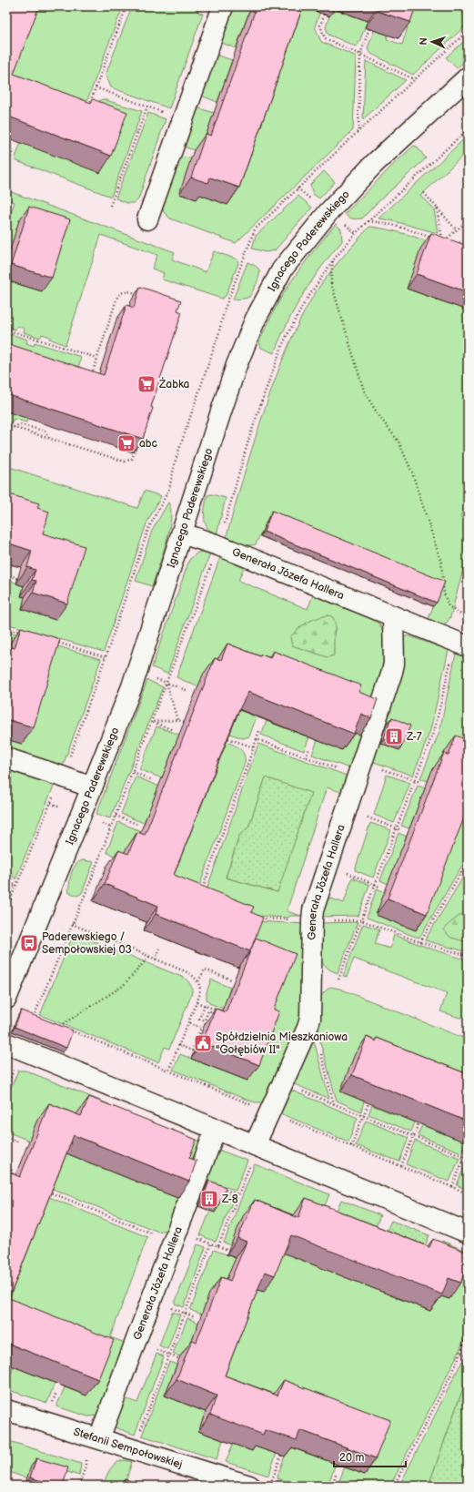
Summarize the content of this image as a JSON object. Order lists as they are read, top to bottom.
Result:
{
  "streets": {
    "street": ["Ignacego Paderewskiego", "Generała Józefa Hallera", "Stefanii Sempołowskiej"]
  },
  "crossings": [
    ["Ignacego Paderewskiego", "Generała Józefa Hallera"],
    ["Generała Józefa Hallera", "Stefanii Sempołowskiej"]
  ],
  "places": {
    "supermarket": ["Żabka", "abc"],
    "building": ["Z-7", "Z-8"],
    "bus stop": ["Paderewskiego / Sempołowskiej 03"],
    "public building": ["Spółdzielnia Mieszkaniowa \"Gołębiów II\""]
  },
  "scale_bar": "20 m",
  "north": "left"
}
